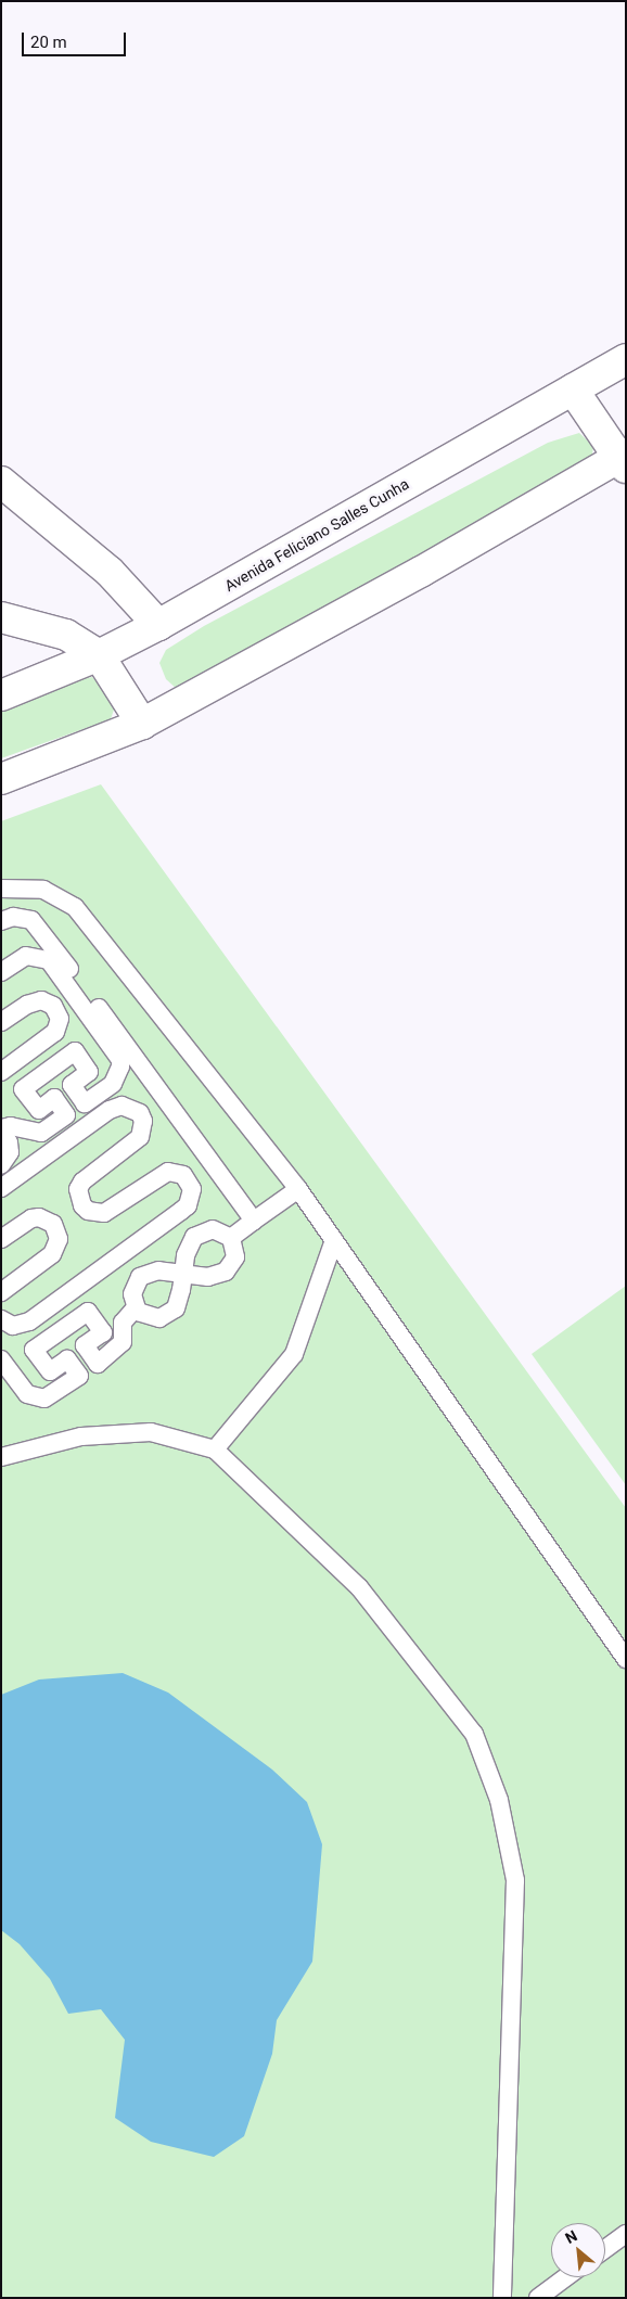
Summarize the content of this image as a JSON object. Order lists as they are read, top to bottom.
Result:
{
  "streets": {
    "main road": ["Avenida Feliciano Salles Cunha"]
  },
  "scale_bar": "20 m",
  "north": "top left"
}
